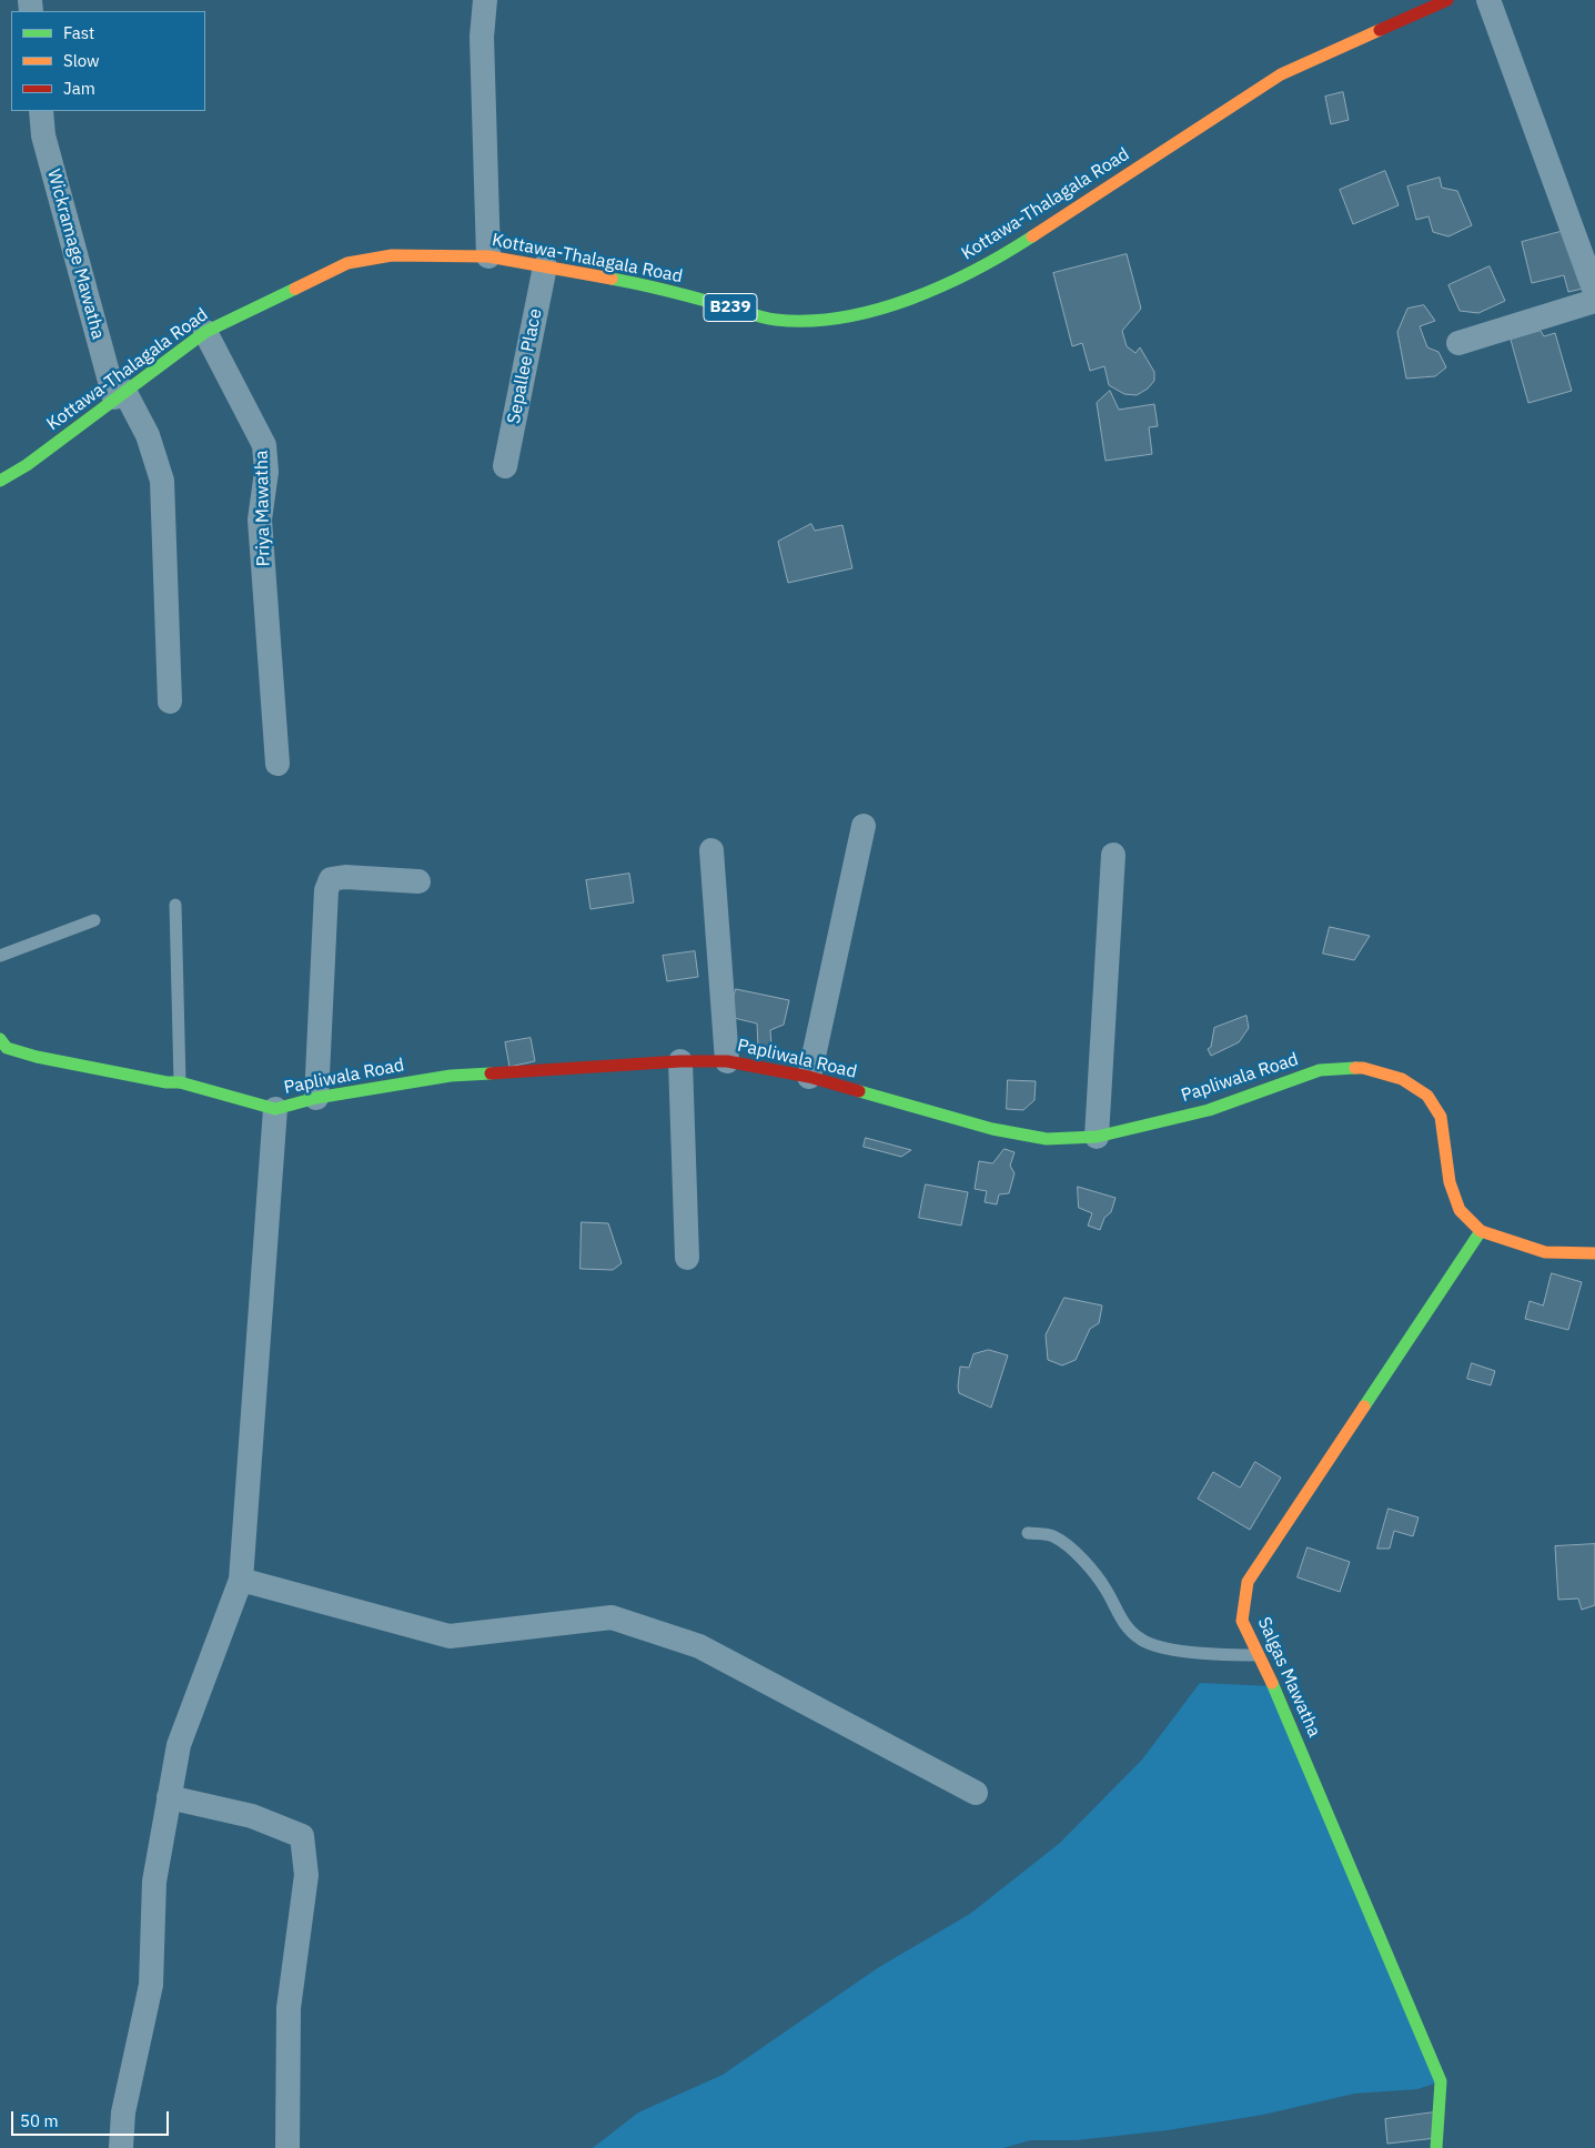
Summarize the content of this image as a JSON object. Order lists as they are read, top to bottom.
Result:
{
  "streets": {
    "street": [
      "Kottawa-Thalagala Road",
      "Wickramage Mawatha",
      "B239",
      "Sepallee Place",
      "Priya Mawatha",
      "Papliwala Road",
      "Salgas Mawatha"
    ]
  },
  "crossings": [
    ["Kottawa-Thalagala Road", "Wickramage Mawatha"],
    ["Kottawa-Thalagala Road", "Sepallee Place"],
    ["Kottawa-Thalagala Road", "Priya Mawatha"],
    ["Papliwala Road", "Salgas Mawatha"]
  ],
  "legend": ["Fast", "Slow", "Jam"],
  "scale_bar": "50 m"
}
